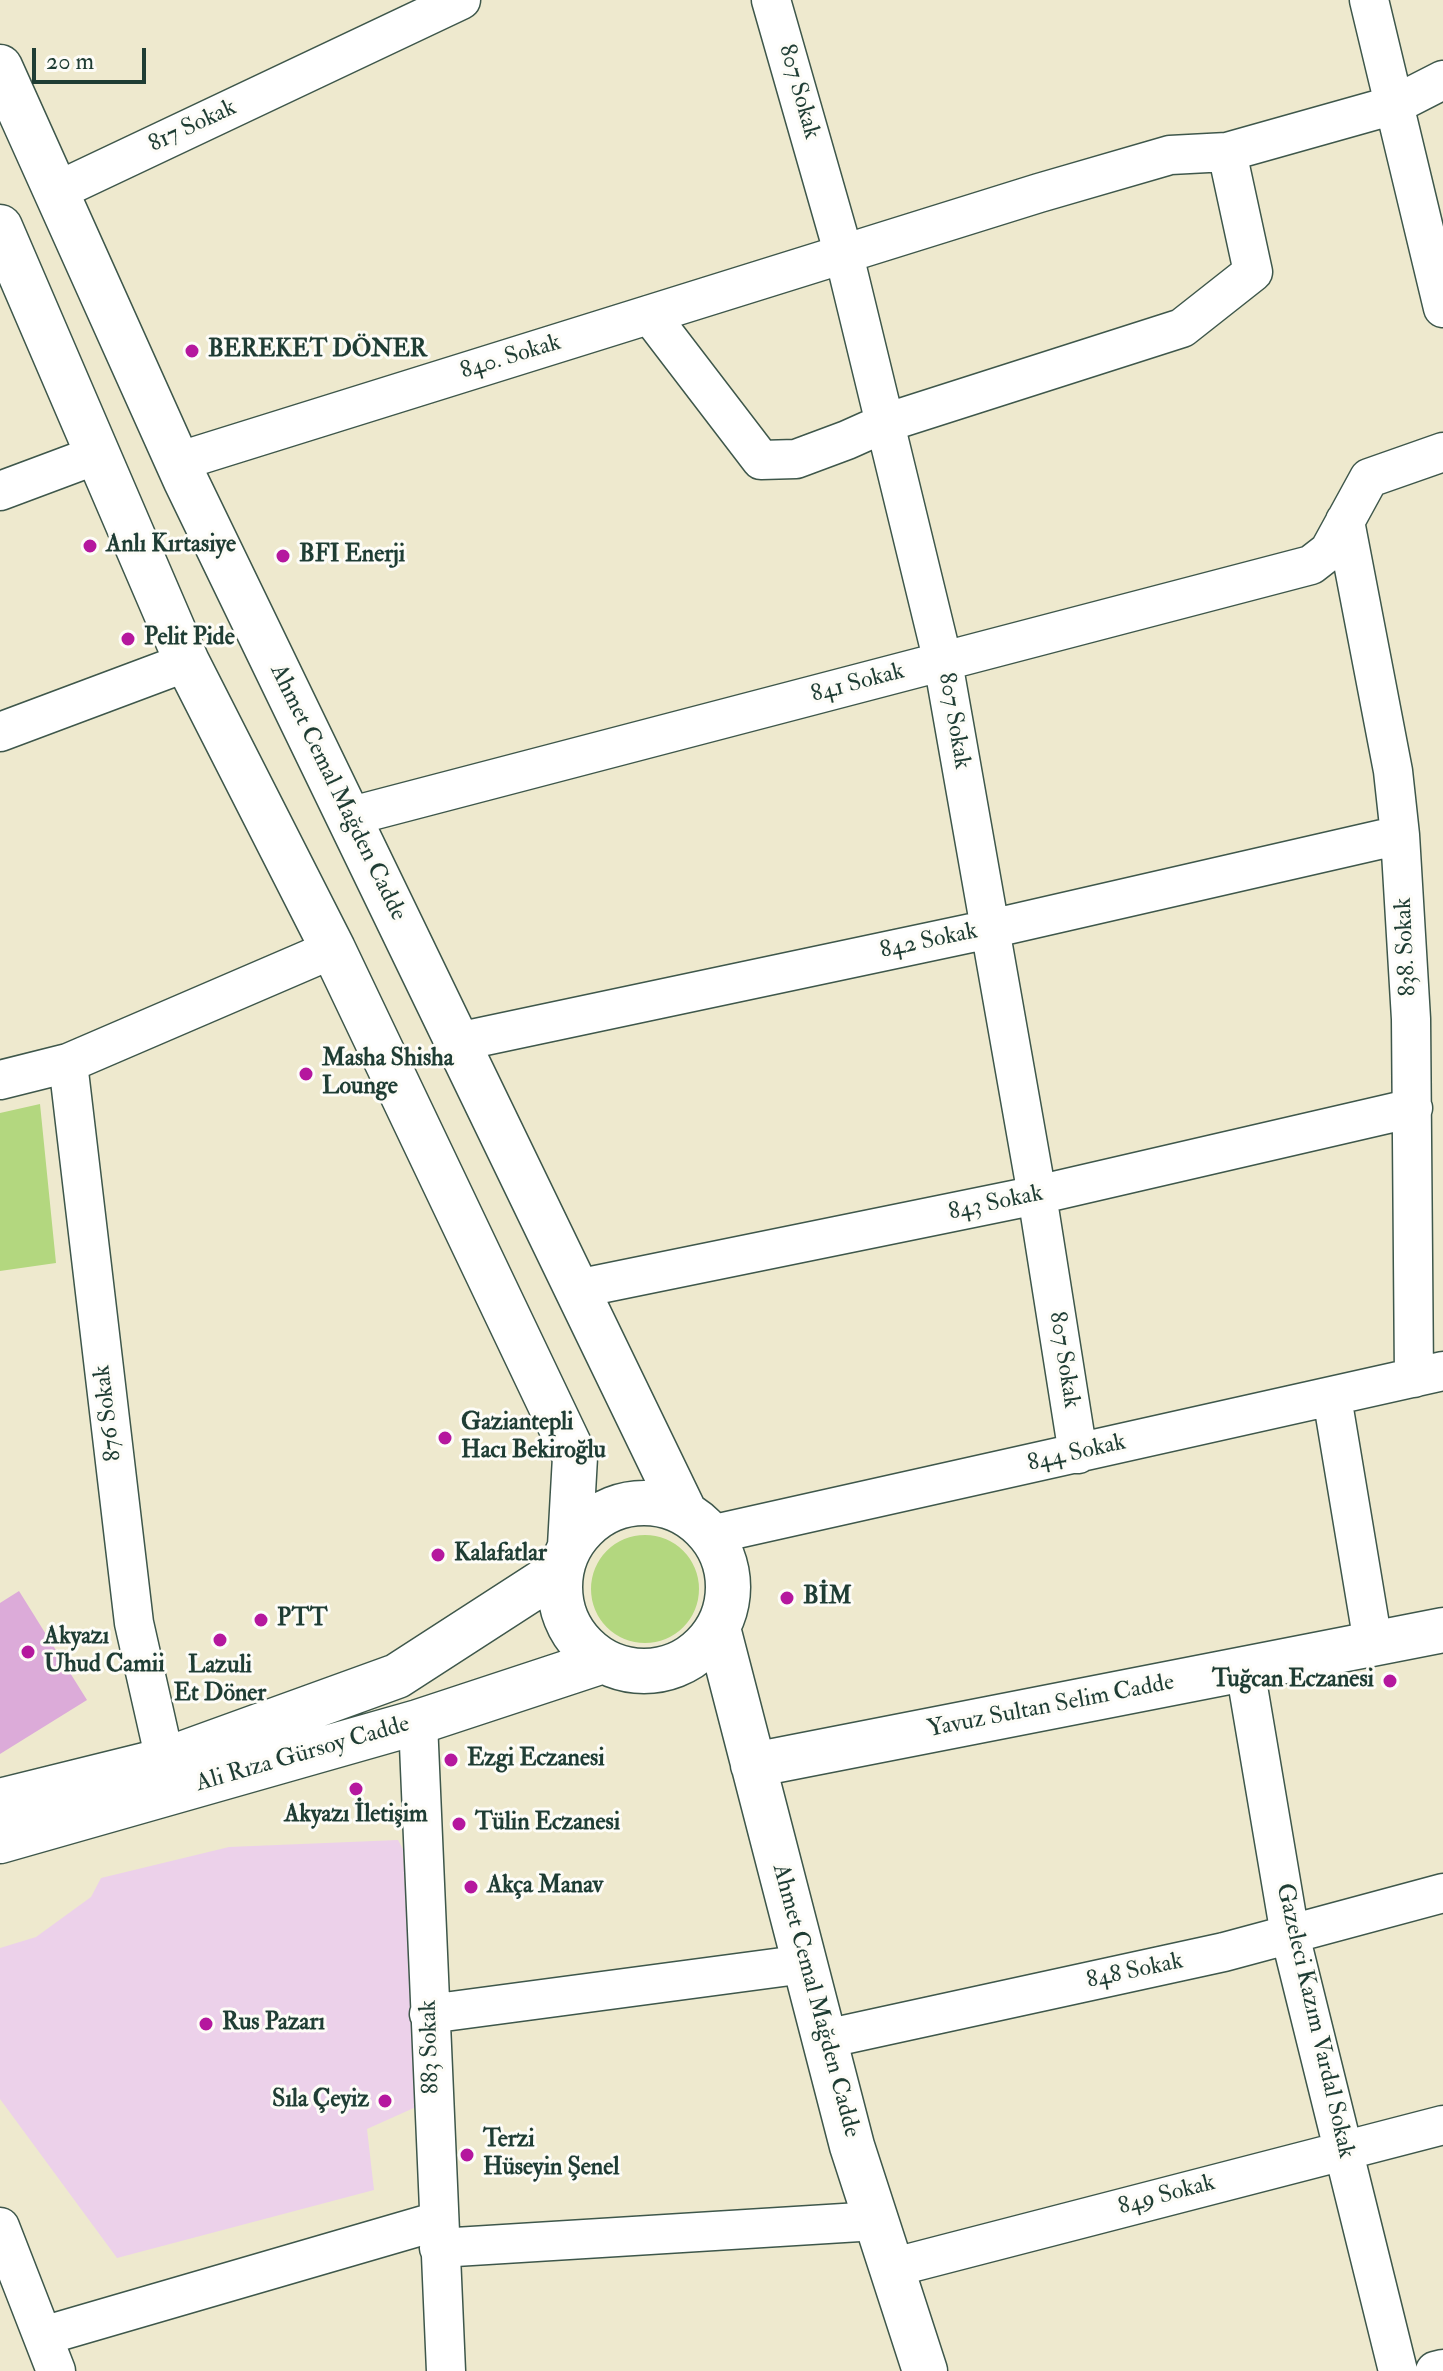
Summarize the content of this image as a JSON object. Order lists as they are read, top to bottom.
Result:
{
  "streets": {
    "main road": ["Ahmet Cemal Mağden Cadde", "Yavuz Sultan Selim Cadde", "Ali Rıza Gürsoy Cadde"],
    "street": [
      "807 Sokak",
      "817 Sokak",
      "840. Sokak",
      "841 Sokak",
      "842 Sokak",
      "838. Sokak",
      "843 Sokak",
      "876 Sokak",
      "844 Sokak",
      "848 Sokak",
      "Gazeleci Kazım Vardal Sokak",
      "883 Sokak",
      "849 Sokak"
    ]
  },
  "crossings": [
    ["807 Sokak", "840. Sokak"],
    ["807 Sokak", "841 Sokak"],
    ["807 Sokak", "842 Sokak"],
    ["807 Sokak", "843 Sokak"],
    ["807 Sokak", "844 Sokak"],
    ["817 Sokak", "Ahmet Cemal Mağden Cadde"],
    ["840. Sokak", "Ahmet Cemal Mağden Cadde"],
    ["841 Sokak", "Ahmet Cemal Mağden Cadde"],
    ["841 Sokak", "838. Sokak"],
    ["Ahmet Cemal Mağden Cadde", "842 Sokak"],
    ["Ahmet Cemal Mağden Cadde", "843 Sokak"],
    ["Ahmet Cemal Mağden Cadde", "844 Sokak"],
    ["Ahmet Cemal Mağden Cadde", "Yavuz Sultan Selim Cadde"],
    ["Ahmet Cemal Mağden Cadde", "Ali Rıza Gürsoy Cadde"],
    ["Ahmet Cemal Mağden Cadde", "848 Sokak"],
    ["Ahmet Cemal Mağden Cadde", "849 Sokak"],
    ["842 Sokak", "838. Sokak"],
    ["838. Sokak", "843 Sokak"],
    ["838. Sokak", "844 Sokak"],
    ["876 Sokak", "Ali Rıza Gürsoy Cadde"],
    ["844 Sokak", "Ali Rıza Gürsoy Cadde"],
    ["Yavuz Sultan Selim Cadde", "Gazeleci Kazım Vardal Sokak"],
    ["Ali Rıza Gürsoy Cadde", "883 Sokak"],
    ["848 Sokak", "Gazeleci Kazım Vardal Sokak"],
    ["Gazeleci Kazım Vardal Sokak", "849 Sokak"]
  ],
  "places": [
    "BEREKET DÖNER",
    "Anlı Kırtasiye",
    "BFI Enerji",
    "Pelit Pide",
    "Masha Shisha Lounge",
    "Gaziantepli Hacı Bekiroğlu",
    "Kalafatlar",
    "BİM",
    "PTT",
    "Lazuli Et Döner",
    "Akyazı Uhud Camii",
    "Tuğcan Eczanesi",
    "Ezgi Eczanesi",
    "Akyazı İletişim",
    "Tülin Eczanesi",
    "Akça Manav",
    "Rus Pazarı",
    "Sıla Çeyiz",
    "Terzi Hüseyin Şenel"
  ],
  "scale_bar": "20 m"
}
